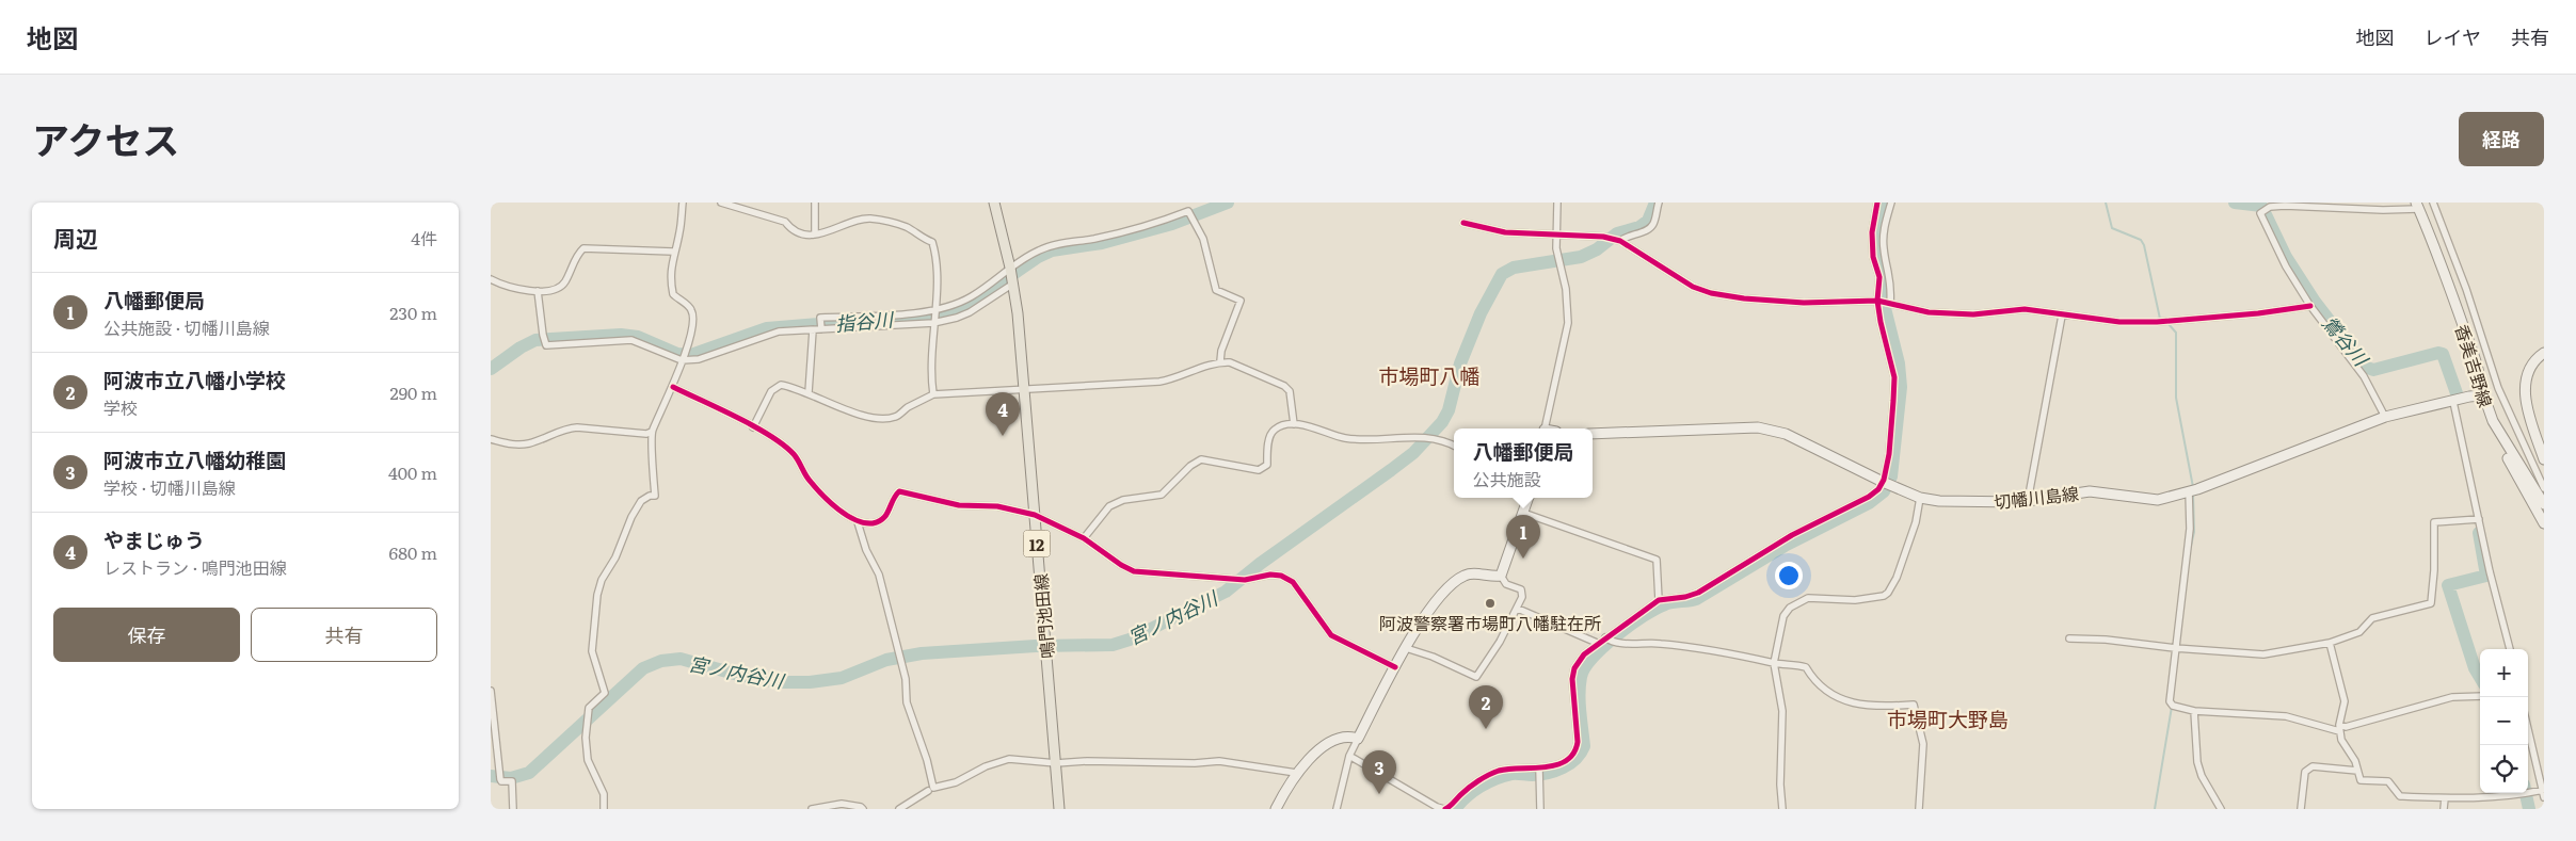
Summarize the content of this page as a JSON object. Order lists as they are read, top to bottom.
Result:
{
  "streets": {
    "main road": [
      "香美吉野線",
      "切幡川島線",
      "12",
      "鳴門池田線"
    ]
  },
  "crossings": [
    ["香美吉野線", "切幡川島線"]
  ],
  "districts": ["市場町八幡", "市場町大野島"],
  "water": ["指谷川", "鶯谷川", "宮ノ内谷川"],
  "places": ["阿波警察署市場町八幡駐在所"],
  "page": {
    "header": "地図",
    "nav": ["地図", "レイヤ", "共有"],
    "title": "アクセス",
    "buttons": [
      "経路",
      ["保存", "共有"]
    ],
    "heading": ["周辺", "4件"],
    "list": [
      {
        "mark": "1",
        "name": "八幡郵便局",
        "note": "公共施設 · 切幡川島線",
        "value": "230 m"
      },
      {
        "mark": "2",
        "name": "阿波市立八幡小学校",
        "note": "学校",
        "value": "290 m"
      },
      {
        "mark": "3",
        "name": "阿波市立八幡幼稚園",
        "note": "学校 · 切幡川島線",
        "value": "400 m"
      },
      {
        "mark": "4",
        "name": "やまじゅう",
        "note": "レストラン · 鳴門池田線",
        "value": "680 m"
      }
    ],
    "pins": [
      "4",
      "1",
      "2",
      "3"
    ],
    "popup": ["八幡郵便局", "公共施設"],
    "map_buttons": ["+", "−"]
  }
}
